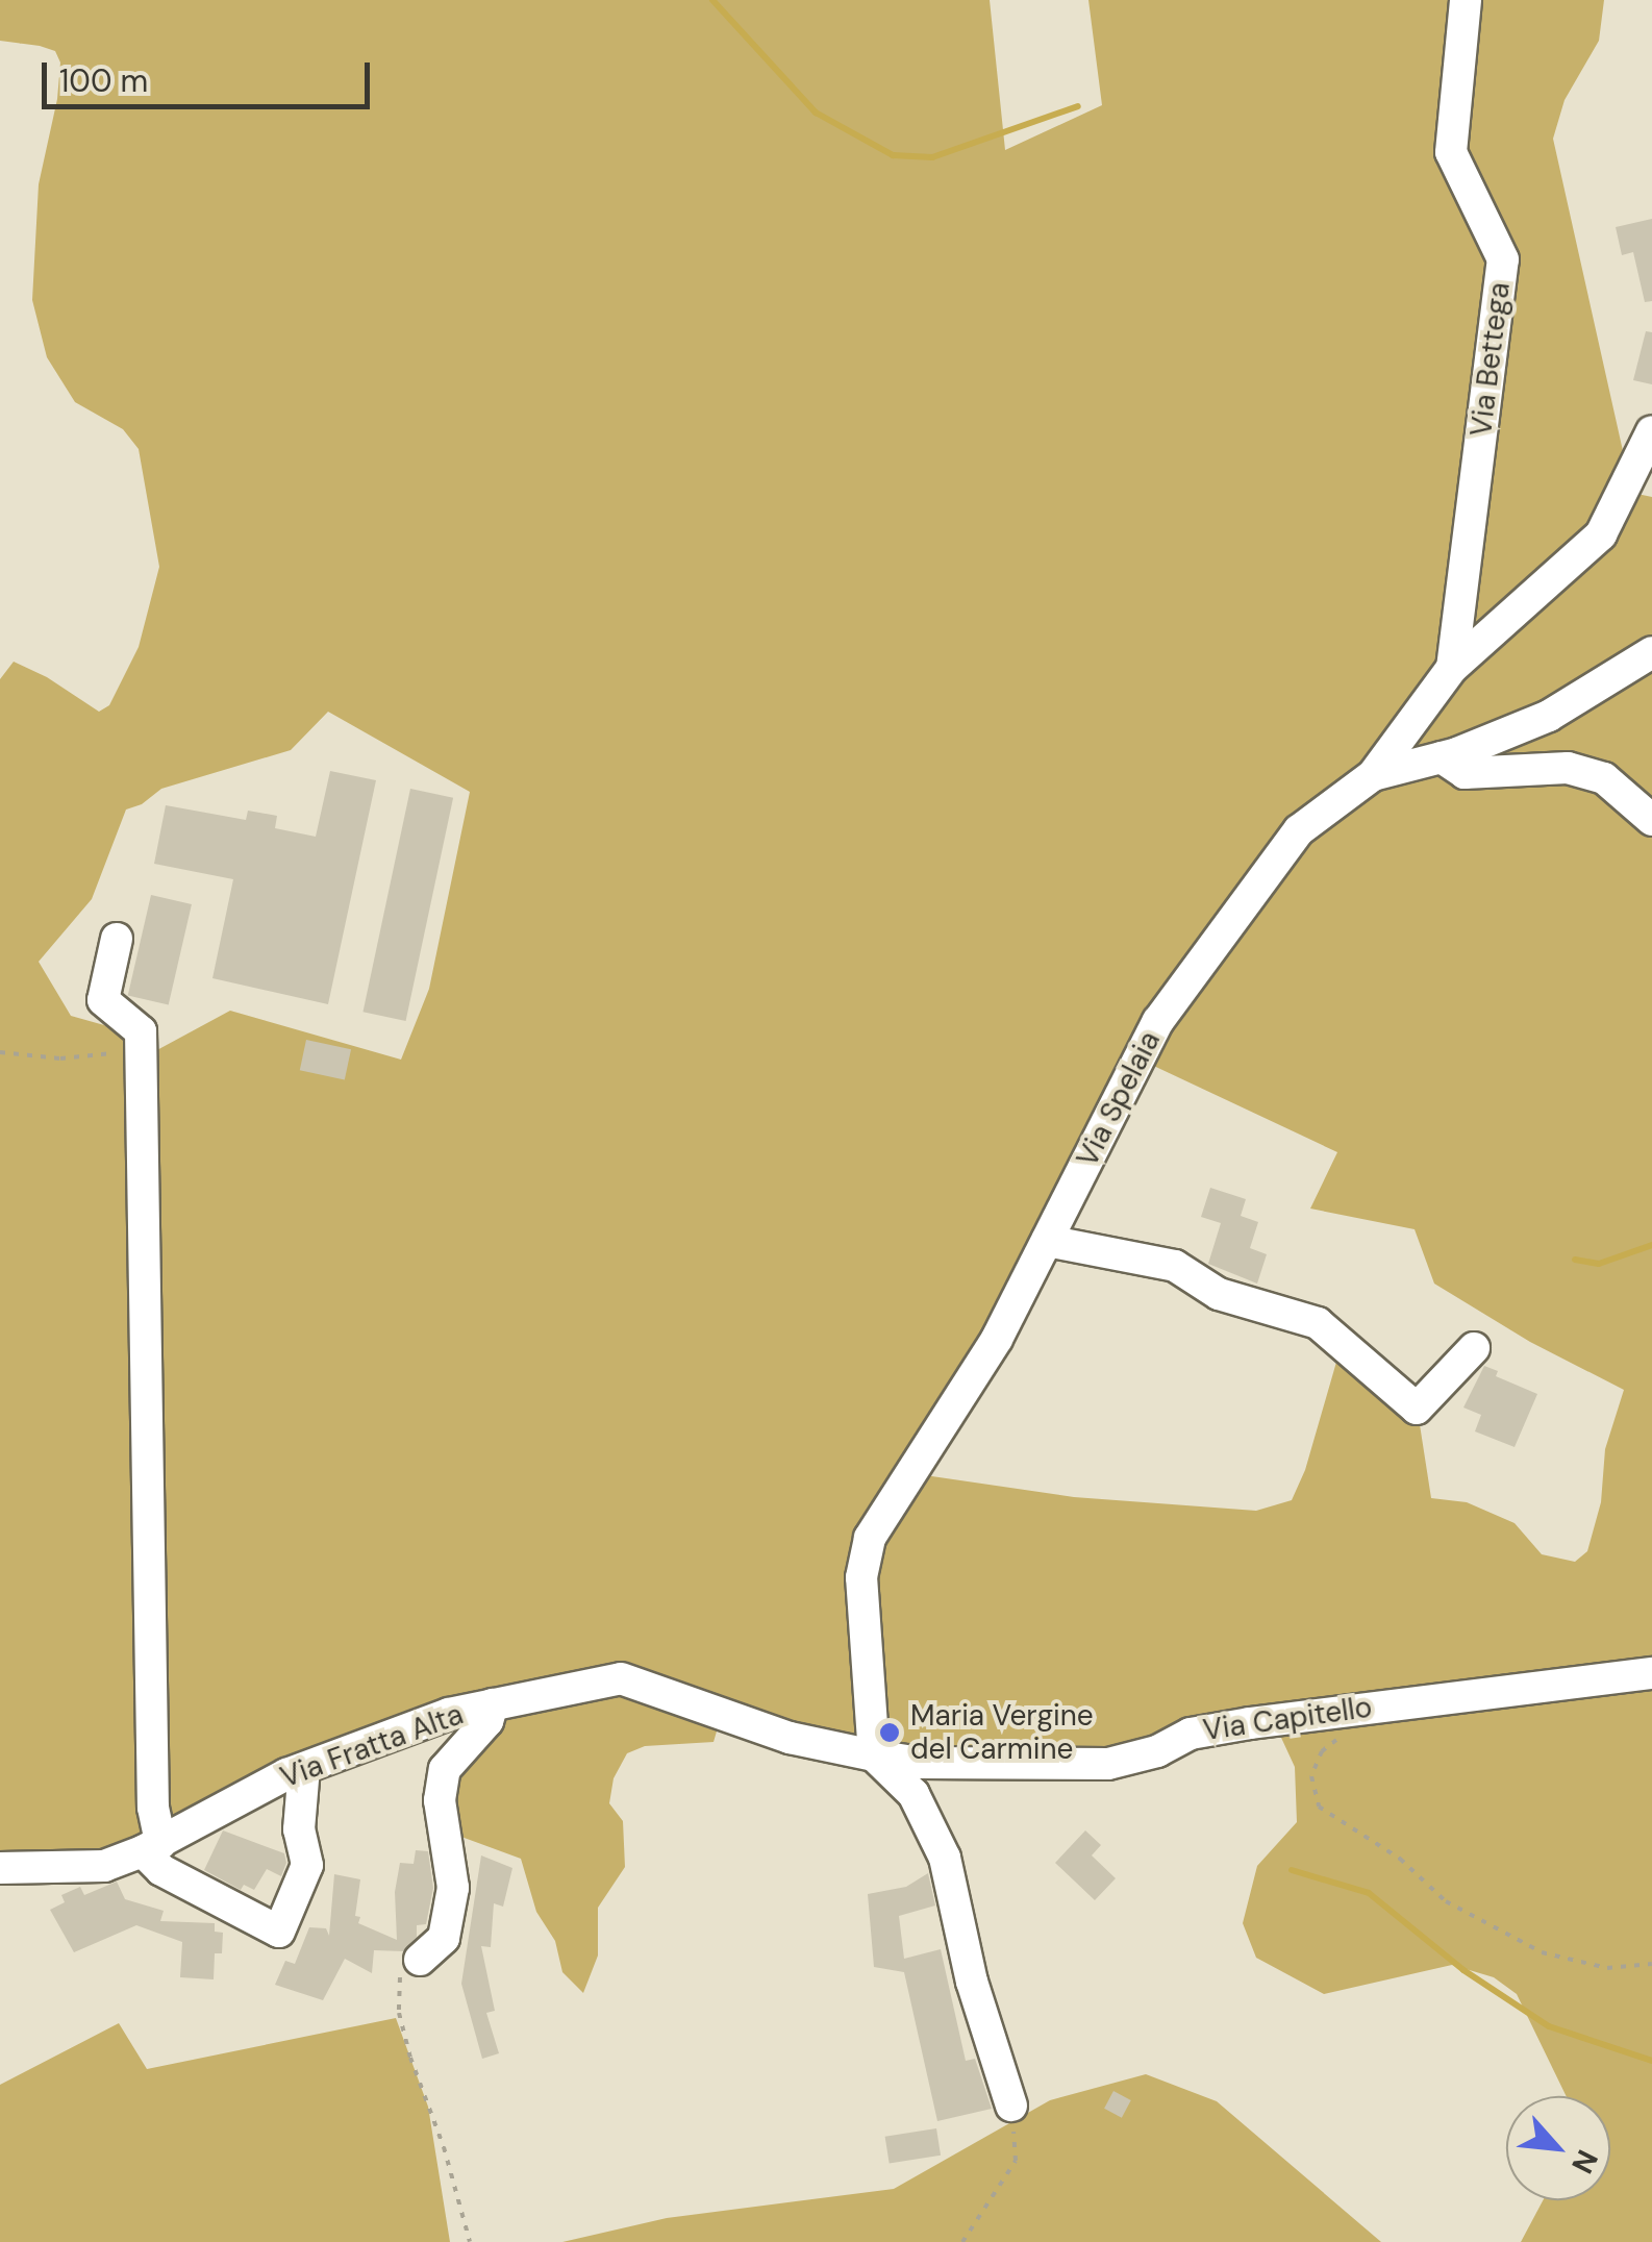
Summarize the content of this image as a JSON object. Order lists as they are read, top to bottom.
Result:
{
  "streets": {
    "street": [
      "Via Bettega",
      "Via Spelaia",
      "Via Capitello",
      "Via Fratta Alta"
    ]
  },
  "crossings": [
    ["Via Bettega", "Via Spelaia"],
    ["Via Spelaia", "Via Capitello"],
    ["Via Spelaia", "Via Fratta Alta"],
    ["Via Capitello", "Via Fratta Alta"]
  ],
  "places": ["Maria Vergine del Carmine"],
  "scale_bar": "100 m",
  "north": "bottom right"
}
